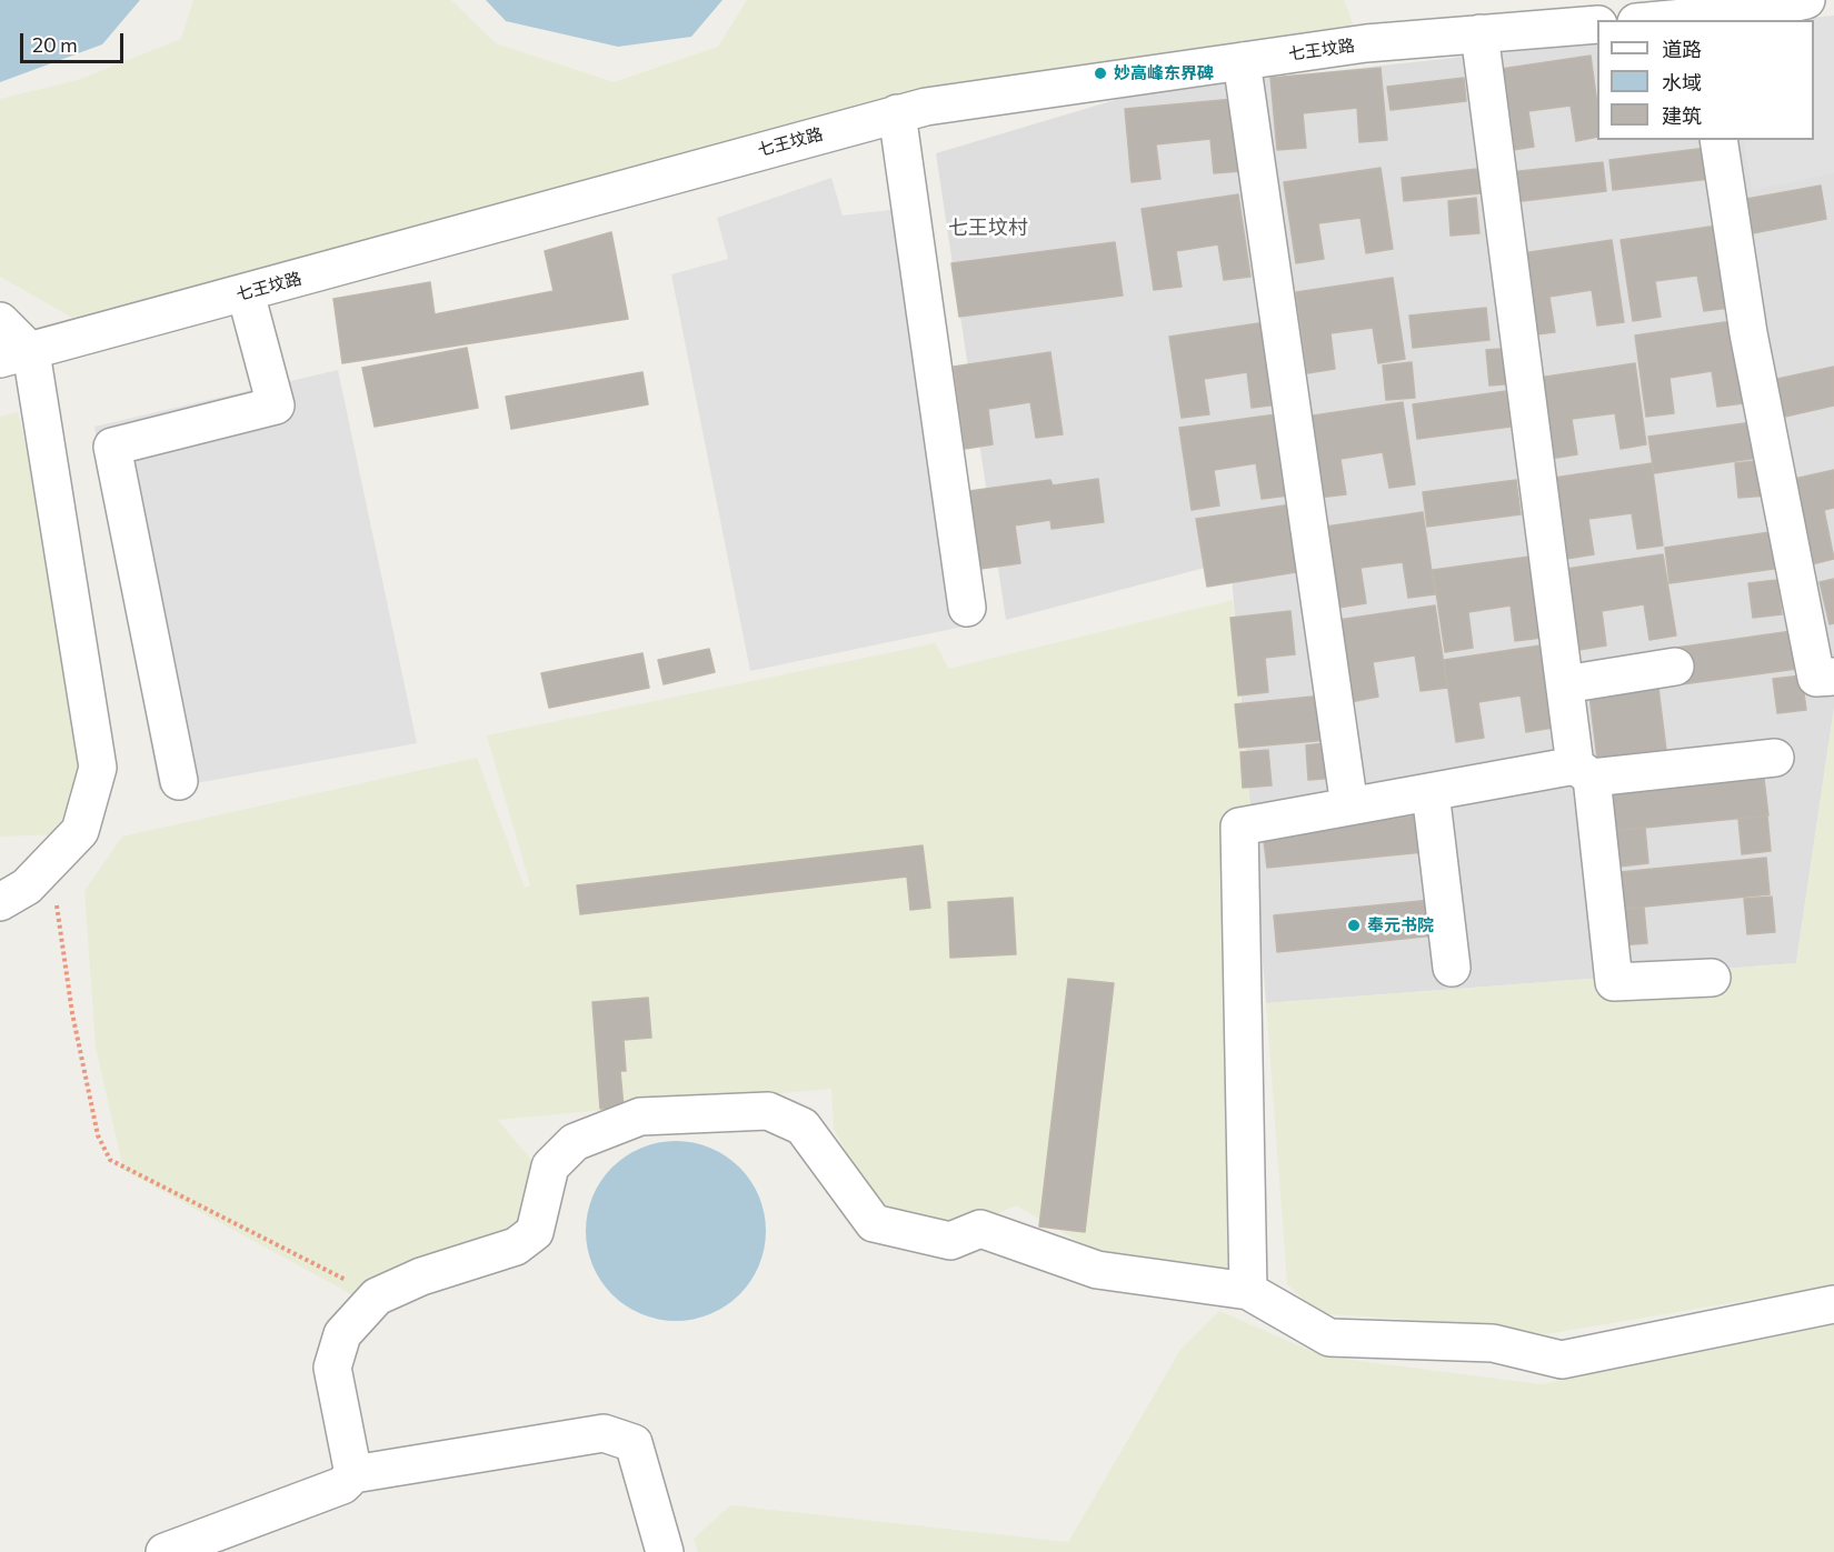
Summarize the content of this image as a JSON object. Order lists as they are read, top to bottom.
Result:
{
  "streets": {
    "street": ["七王坟路"]
  },
  "districts": ["七王坟村"],
  "places": ["妙高峰东界碑", "奉元书院"],
  "legend": ["道路", "水域", "建筑"],
  "scale_bar": "20 m"
}
